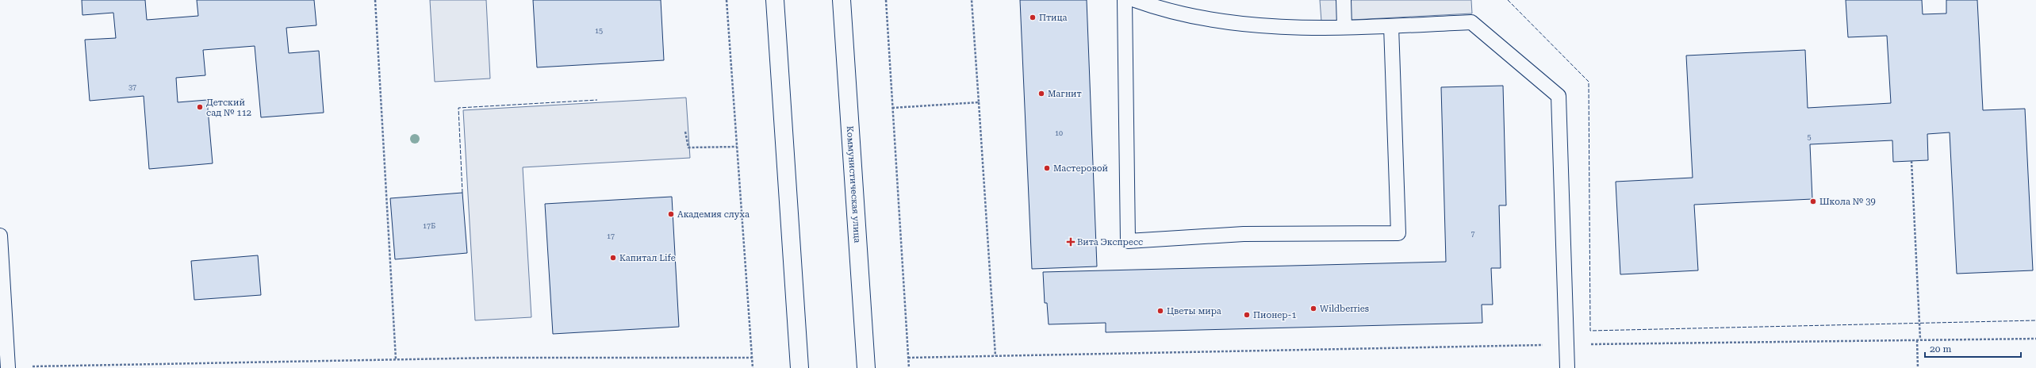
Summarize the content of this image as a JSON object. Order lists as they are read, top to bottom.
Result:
{
  "streets": {
    "main road": ["Коммунистическая улица"]
  },
  "places": {
    "other": [
      "Птица",
      "Магнит",
      "Детский сад № 112",
      "Мастеровой",
      "Школа № 39",
      "Академия слуха",
      "Капитал Life",
      "Wildberries",
      "Цветы мира",
      "Пионер-1"
    ],
    "health": ["Вита Экспресс"]
  },
  "house_numbers": [
    "15",
    "37",
    "10",
    "5",
    "17Б",
    "7",
    "17"
  ],
  "scale_bar": "20 m"
}
